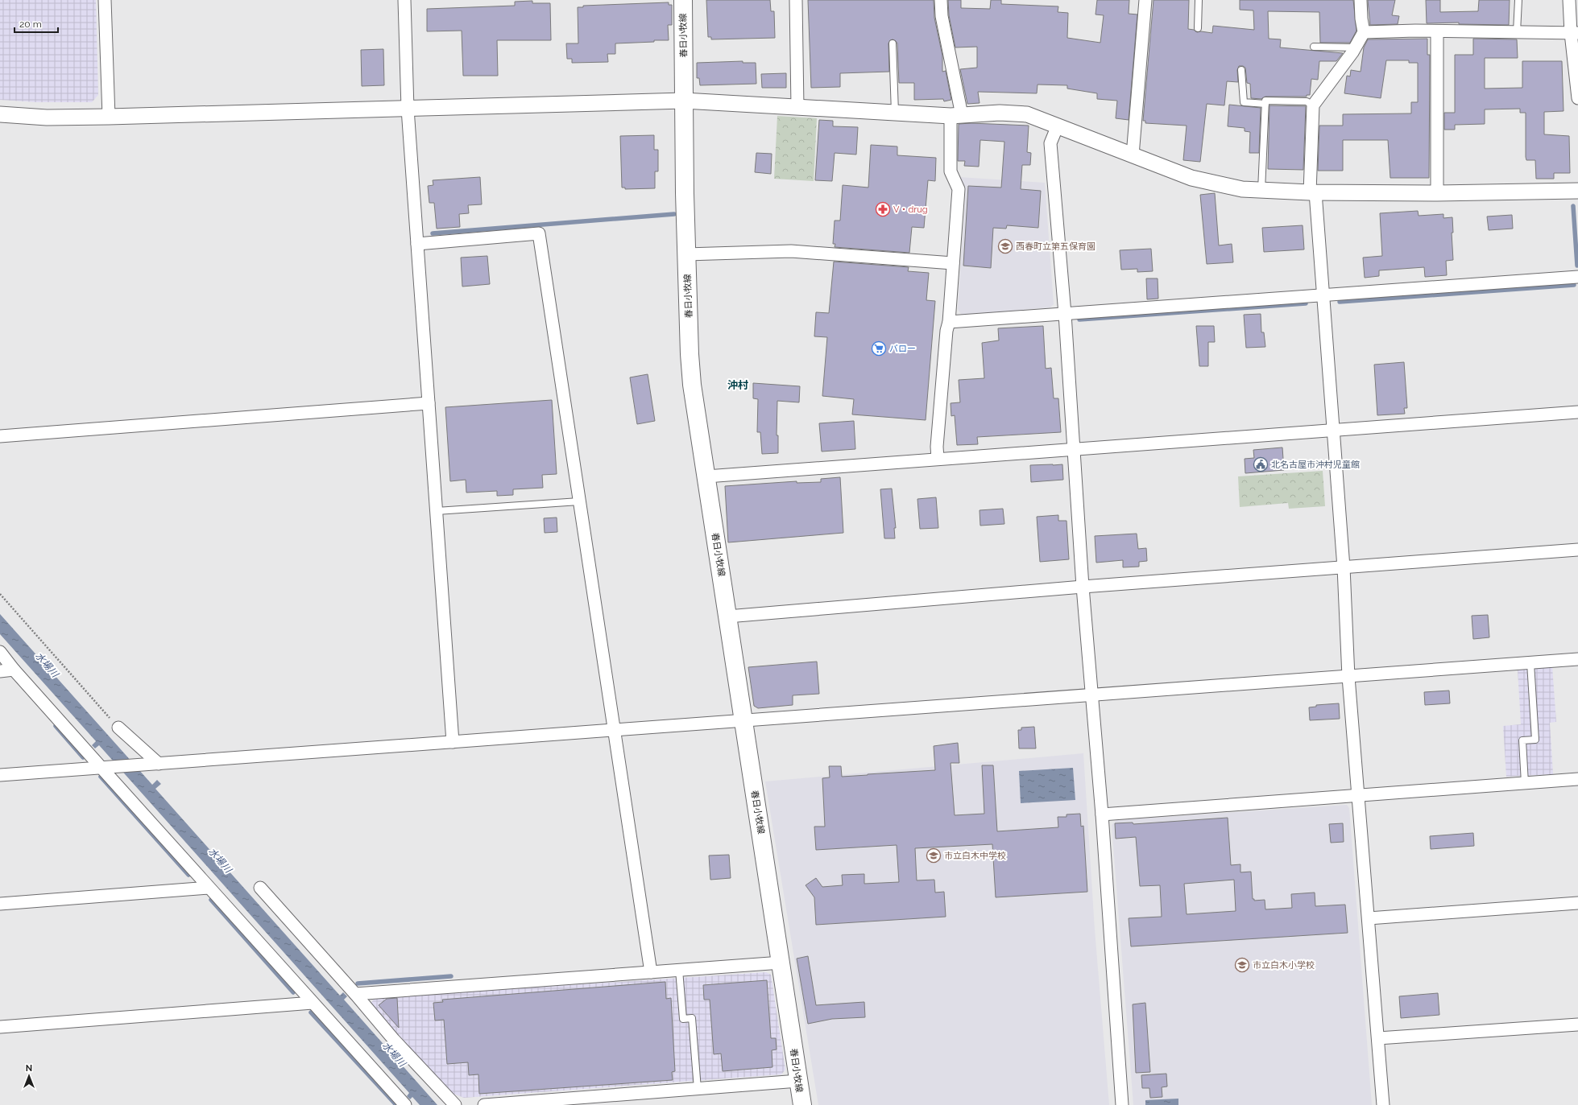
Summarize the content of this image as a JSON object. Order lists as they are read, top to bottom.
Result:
{
  "streets": {
    "main road": ["春日小牧線"]
  },
  "districts": ["沖村"],
  "water": ["水場川"],
  "places": {
    "pharmacy": ["V・drug"],
    "school or university": ["西春町立第五保育園", "市立白木中学校", "市立白木小学校"],
    "supermarket": ["バロー"],
    "public building": ["北名古屋市沖村児童館"]
  },
  "scale_bar": "20 m",
  "north": "top"
}
